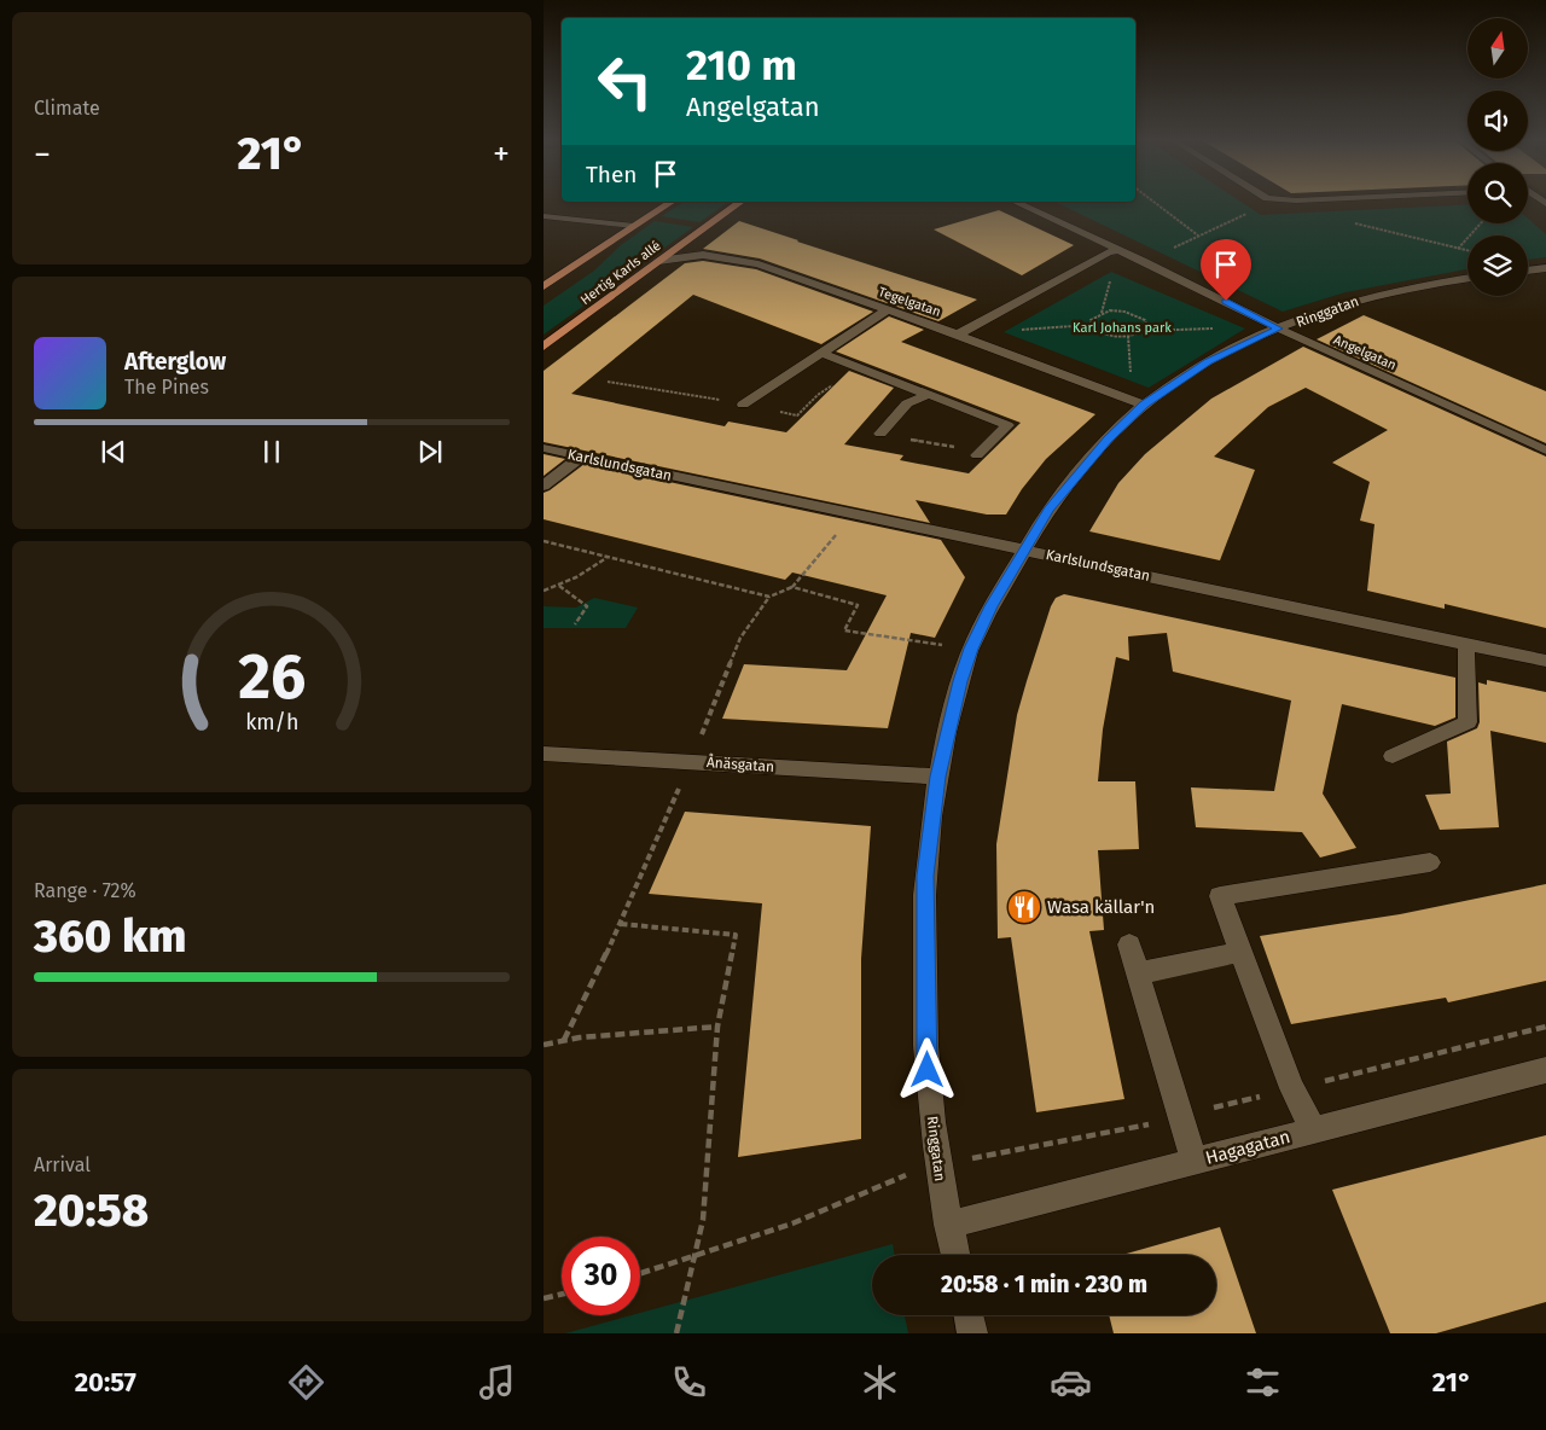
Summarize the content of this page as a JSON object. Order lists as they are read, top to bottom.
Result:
{
  "streets": {
    "main road": ["Hertig Karls allé"],
    "street": [
      "Tegelgatan",
      "Ringgatan",
      "Angelgatan",
      "Karlslundsgatan",
      "Ånäsgatan",
      "Hagagatan"
    ]
  },
  "crossings": [
    ["Hertig Karls allé", "Tegelgatan"],
    ["Tegelgatan", "Ringgatan"],
    ["Ringgatan", "Angelgatan"],
    ["Ringgatan", "Karlslundsgatan"],
    ["Ringgatan", "Ånäsgatan"],
    ["Ringgatan", "Hagagatan"]
  ],
  "parks": ["Karl Johans park"],
  "places": {
    "restaurant": ["Wasa källar'n"]
  },
  "north": "top",
  "page": {
    "tile": [
      "Climate",
      ["Range · 72%", "360 km"],
      ["Arrival", "20:58"]
    ],
    "turn": ["210 m", "Angelgatan"],
    "heat": ["−", "21°", "+"],
    "then": "Then",
    "song": ["Afterglow", "The Pines"],
    "limit": "30",
    "trip": "20:58 · 1 min · 230 m",
    "tabs": ["20:57", "21°"],
    "gauge": ["26", "km/h"]
  }
}
